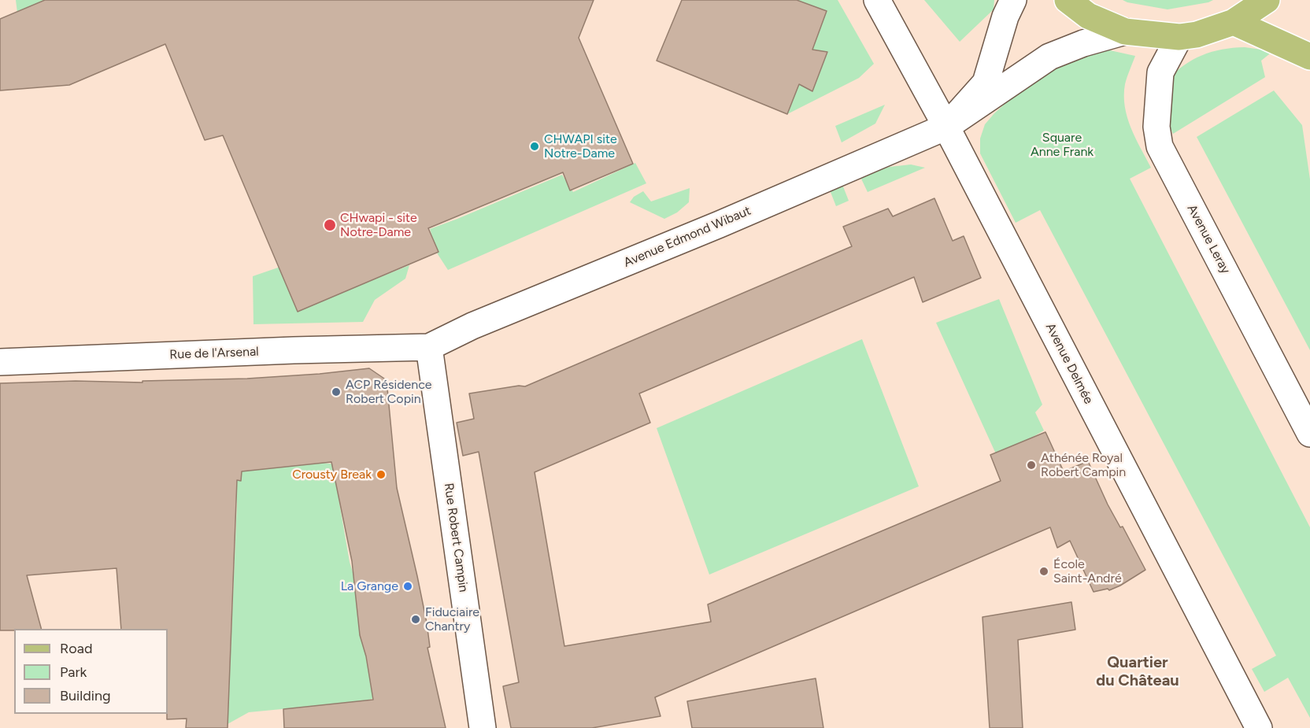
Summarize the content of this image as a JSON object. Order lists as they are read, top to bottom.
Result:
{
  "streets": {
    "street": [
      "Avenue Edmond Wibaut",
      "Avenue Leray",
      "Rue de l'Arsenal",
      "Avenue Delmée",
      "Rue Robert Campin"
    ]
  },
  "crossings": [
    ["Avenue Edmond Wibaut", "Rue de l'Arsenal"],
    ["Avenue Edmond Wibaut", "Avenue Delmée"],
    ["Avenue Edmond Wibaut", "Rue Robert Campin"],
    ["Rue de l'Arsenal", "Rue Robert Campin"]
  ],
  "districts": ["Quartier du Château"],
  "parks": ["Square Anne Frank"],
  "places": [
    "CHWAPI site Notre-Dame",
    "CHwapi - site Notre-Dame",
    "ACP Résidence Robert Copin",
    "Athénée Royal Robert Campin",
    "Crousty Break",
    "École Saint-André",
    "La Grange",
    "Fiduciaire Chantry"
  ],
  "legend": ["Road", "Park", "Building"]
}
